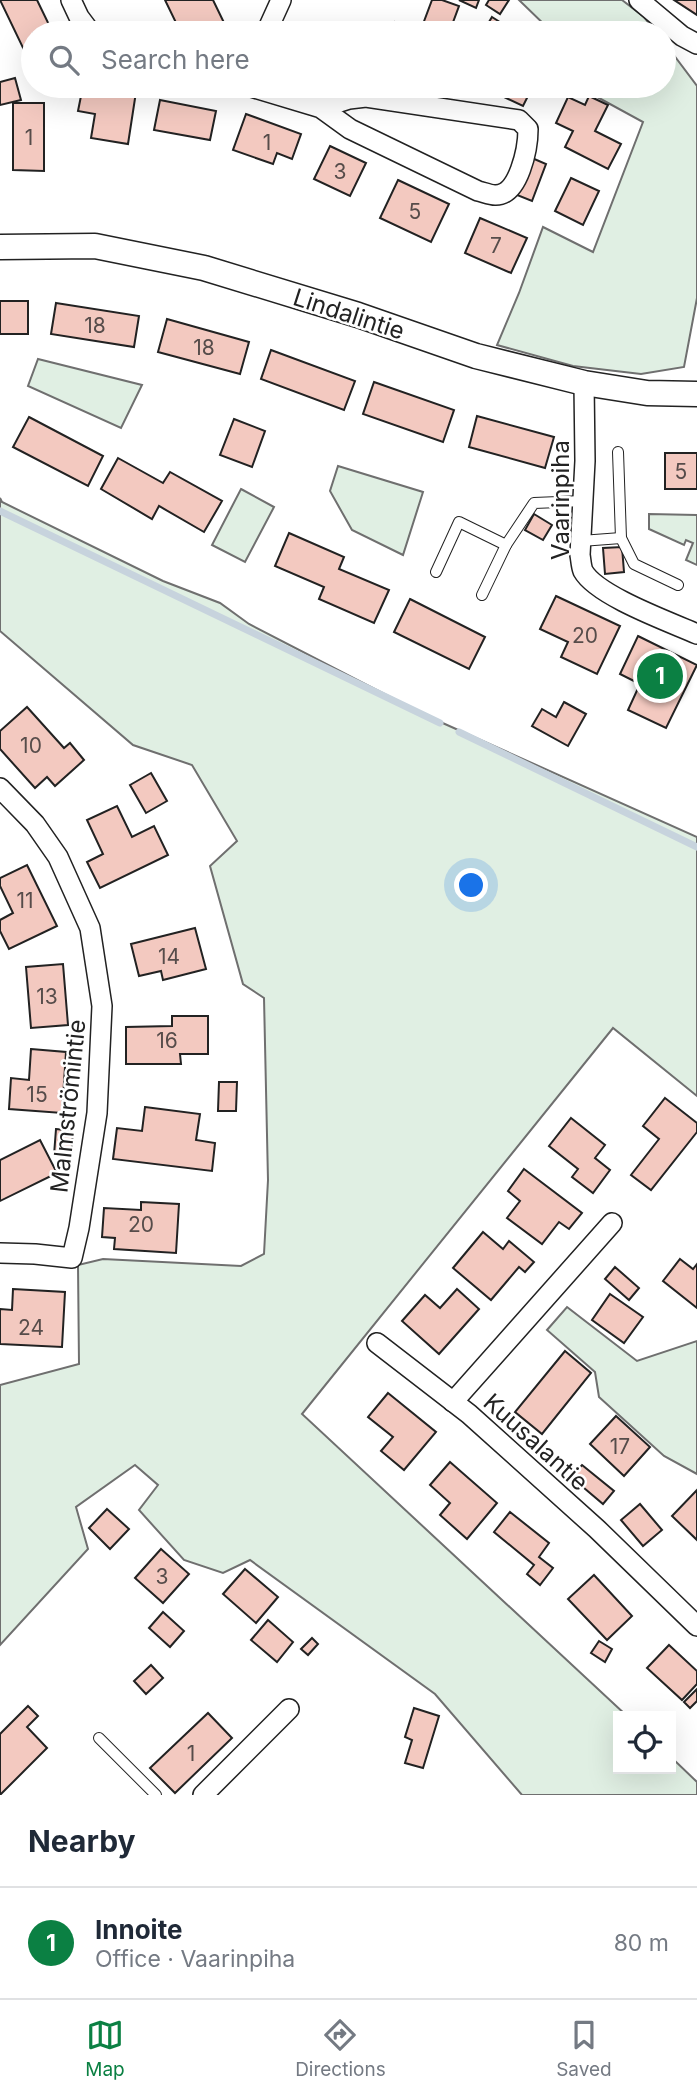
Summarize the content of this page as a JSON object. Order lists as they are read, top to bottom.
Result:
{
  "streets": {
    "street": [
      "Lindalintie",
      "Vaarinpiha",
      "Malmströmintie",
      "Kuusalantie"
    ]
  },
  "crossings": [
    ["Lindalintie", "Vaarinpiha"]
  ],
  "house_numbers": [
    "1",
    "1",
    "3",
    "5",
    "7",
    "18",
    "18",
    "5",
    "20",
    "10",
    "11",
    "14",
    "13",
    "16",
    "15",
    "20",
    "24",
    "17",
    "3",
    "1"
  ],
  "page": {
    "search": "Search here",
    "pins": "1",
    "heading": "Nearby",
    "list": [
      {
        "mark": "1",
        "name": "Innoite",
        "note": "Office · Vaarinpiha",
        "value": "80 m"
      }
    ],
    "nav": ["Map", "Directions", "Saved"]
  }
}
